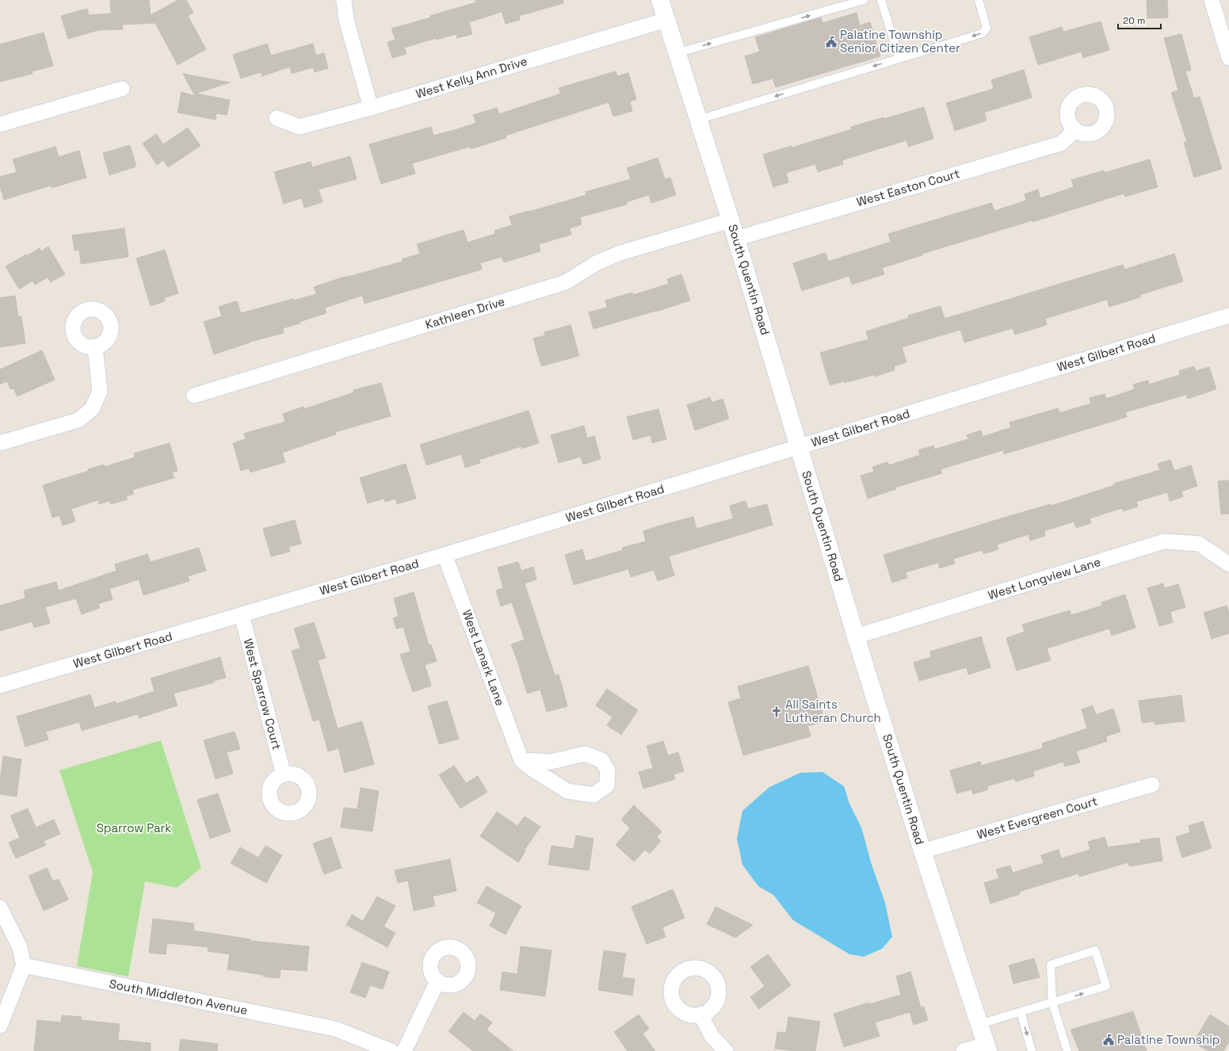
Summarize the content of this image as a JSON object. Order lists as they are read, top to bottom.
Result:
{
  "streets": {
    "main road": ["South Quentin Road"],
    "street": [
      "West Kelly Ann Drive",
      "West Easton Court",
      "Kathleen Drive",
      "West Gilbert Road",
      "West Longview Lane",
      "West Lanark Lane",
      "West Sparrow Court",
      "West Evergreen Court",
      "South Middleton Avenue"
    ]
  },
  "crossings": [
    ["West Kelly Ann Drive", "South Quentin Road"],
    ["West Easton Court", "South Quentin Road"],
    ["South Quentin Road", "Kathleen Drive"],
    ["South Quentin Road", "West Gilbert Road"],
    ["South Quentin Road", "West Longview Lane"],
    ["South Quentin Road", "West Evergreen Court"],
    ["West Gilbert Road", "West Lanark Lane"],
    ["West Gilbert Road", "West Sparrow Court"]
  ],
  "parks": ["Sparrow Park"],
  "places": {
    "public building": ["Palatine Township Senior Citizen Center", "Palatine Township"],
    "church": ["All Saints Lutheran Church"]
  },
  "scale_bar": "20 m"
}
